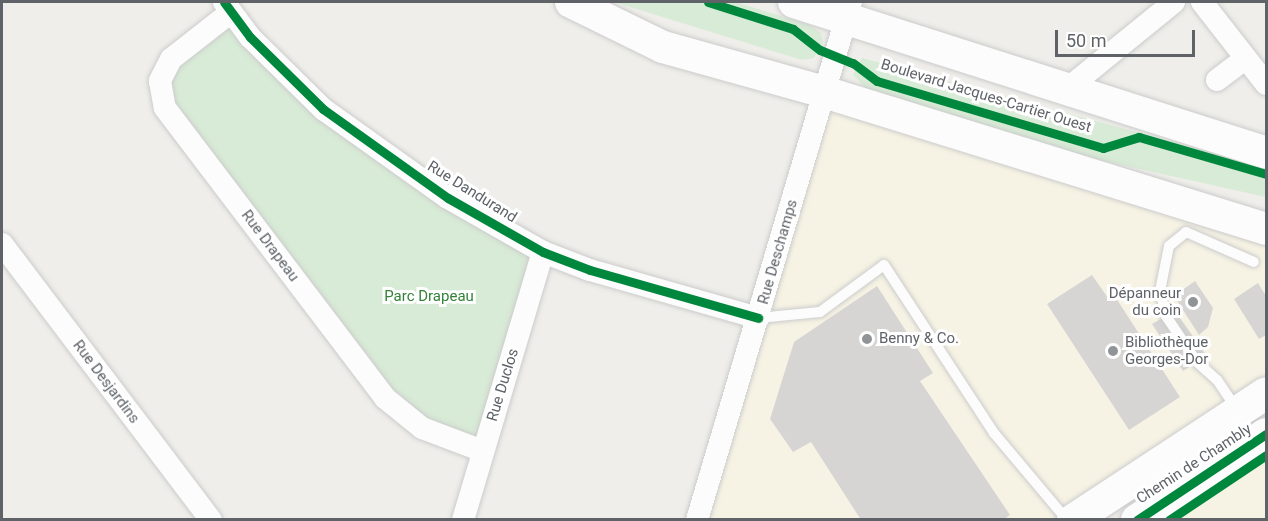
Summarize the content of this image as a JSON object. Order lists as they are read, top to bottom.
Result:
{
  "streets": {
    "main road": ["Boulevard Jacques-Cartier Ouest", "Chemin de Chambly"],
    "street": [
      "Rue Dandurand",
      "Rue Drapeau",
      "Rue Deschamps",
      "Rue Desjardins",
      "Rue Duclos"
    ]
  },
  "crossings": [
    ["Boulevard Jacques-Cartier Ouest", "Rue Deschamps"],
    ["Rue Dandurand", "Rue Drapeau"],
    ["Rue Dandurand", "Rue Deschamps"],
    ["Rue Dandurand", "Rue Duclos"],
    ["Rue Drapeau", "Rue Duclos"]
  ],
  "parks": ["Parc Drapeau"],
  "places": ["Dépanneur du coin", "Benny & Co.", "Bibliothèque Georges-Dor"],
  "scale_bar": "50 m"
}
